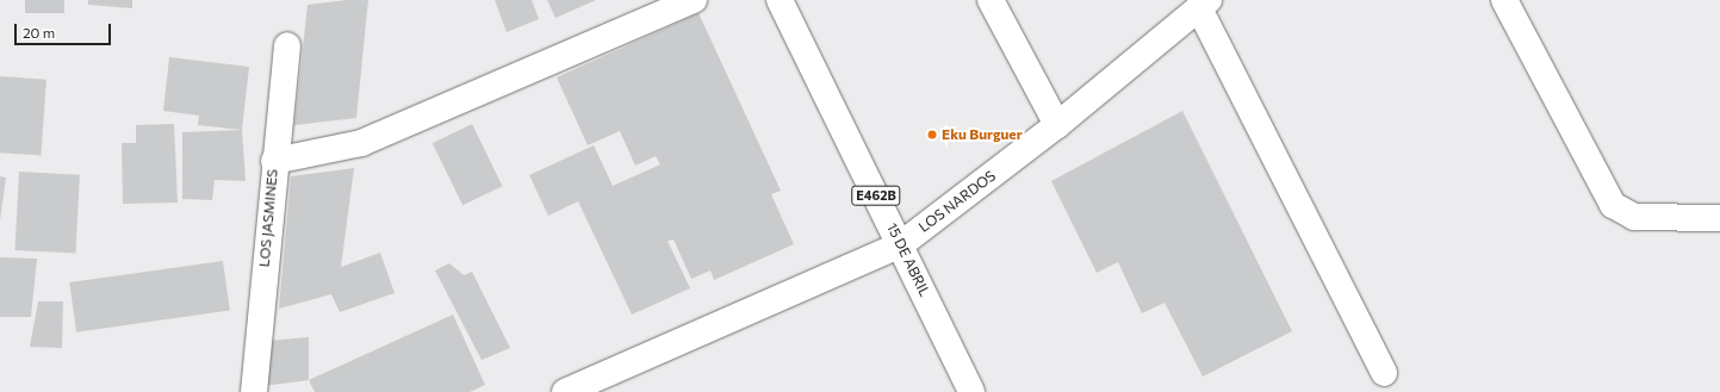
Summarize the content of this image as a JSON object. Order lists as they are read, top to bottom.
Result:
{
  "streets": {
    "street": [
      "E462B",
      "LOS NARDOS",
      "LOS JASMINES",
      "15 DE ABRIL"
    ]
  },
  "crossings": [
    ["LOS NARDOS", "15 DE ABRIL"]
  ],
  "places": ["Eku Burguer"],
  "scale_bar": "20 m"
}
